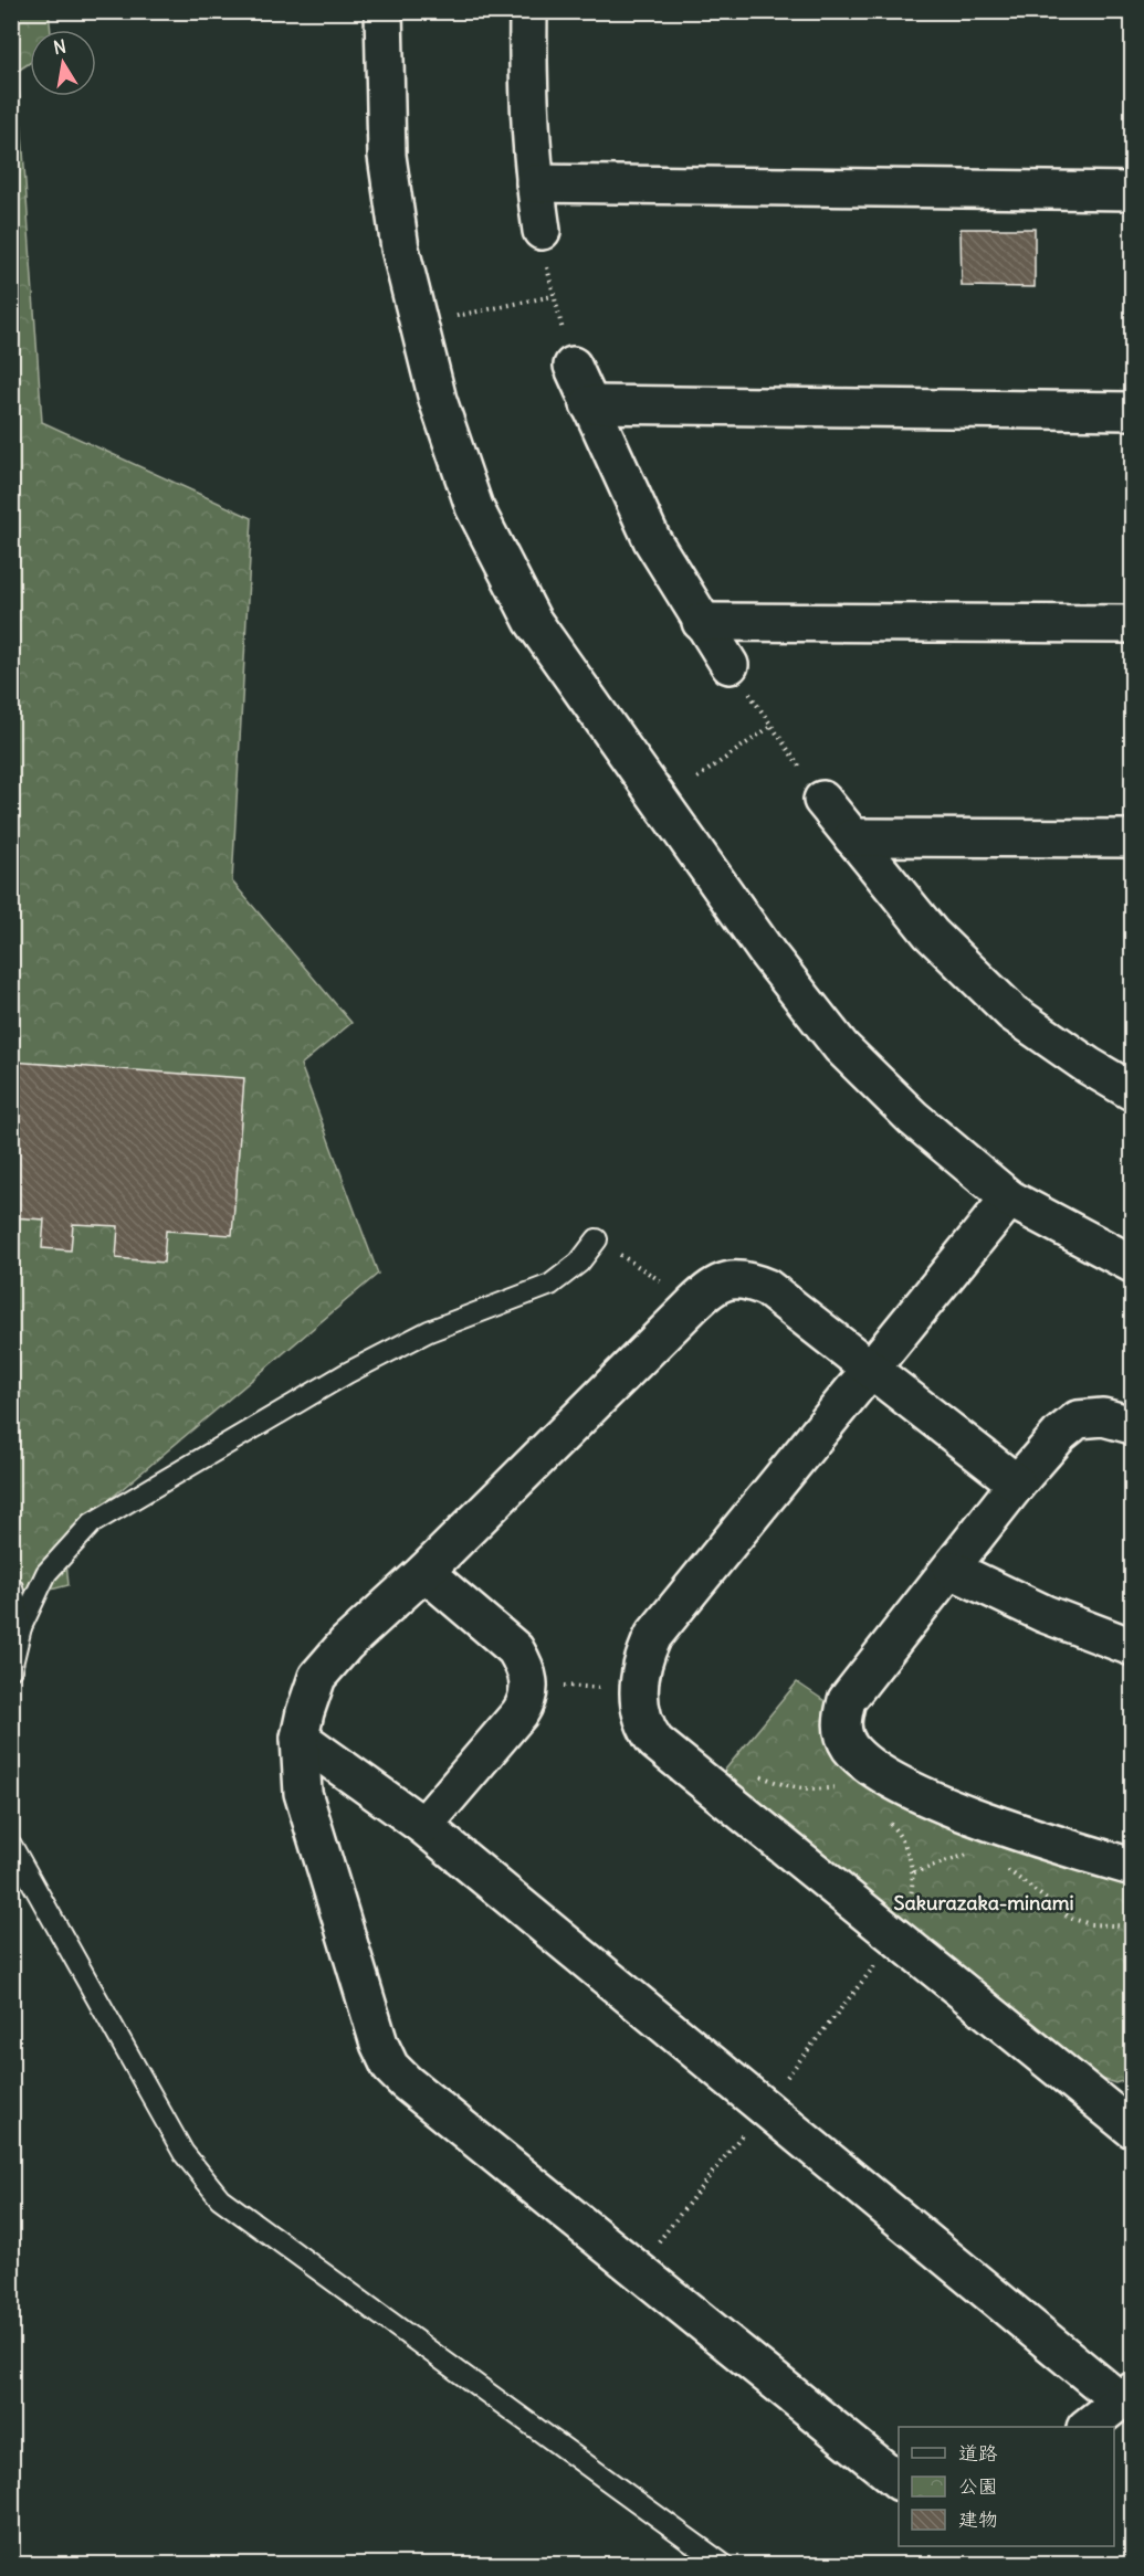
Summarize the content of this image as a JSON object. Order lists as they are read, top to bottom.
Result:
{
  "districts": ["Sakurazaka-minami"],
  "legend": ["道路", "公園", "建物"],
  "north": "top"
}
